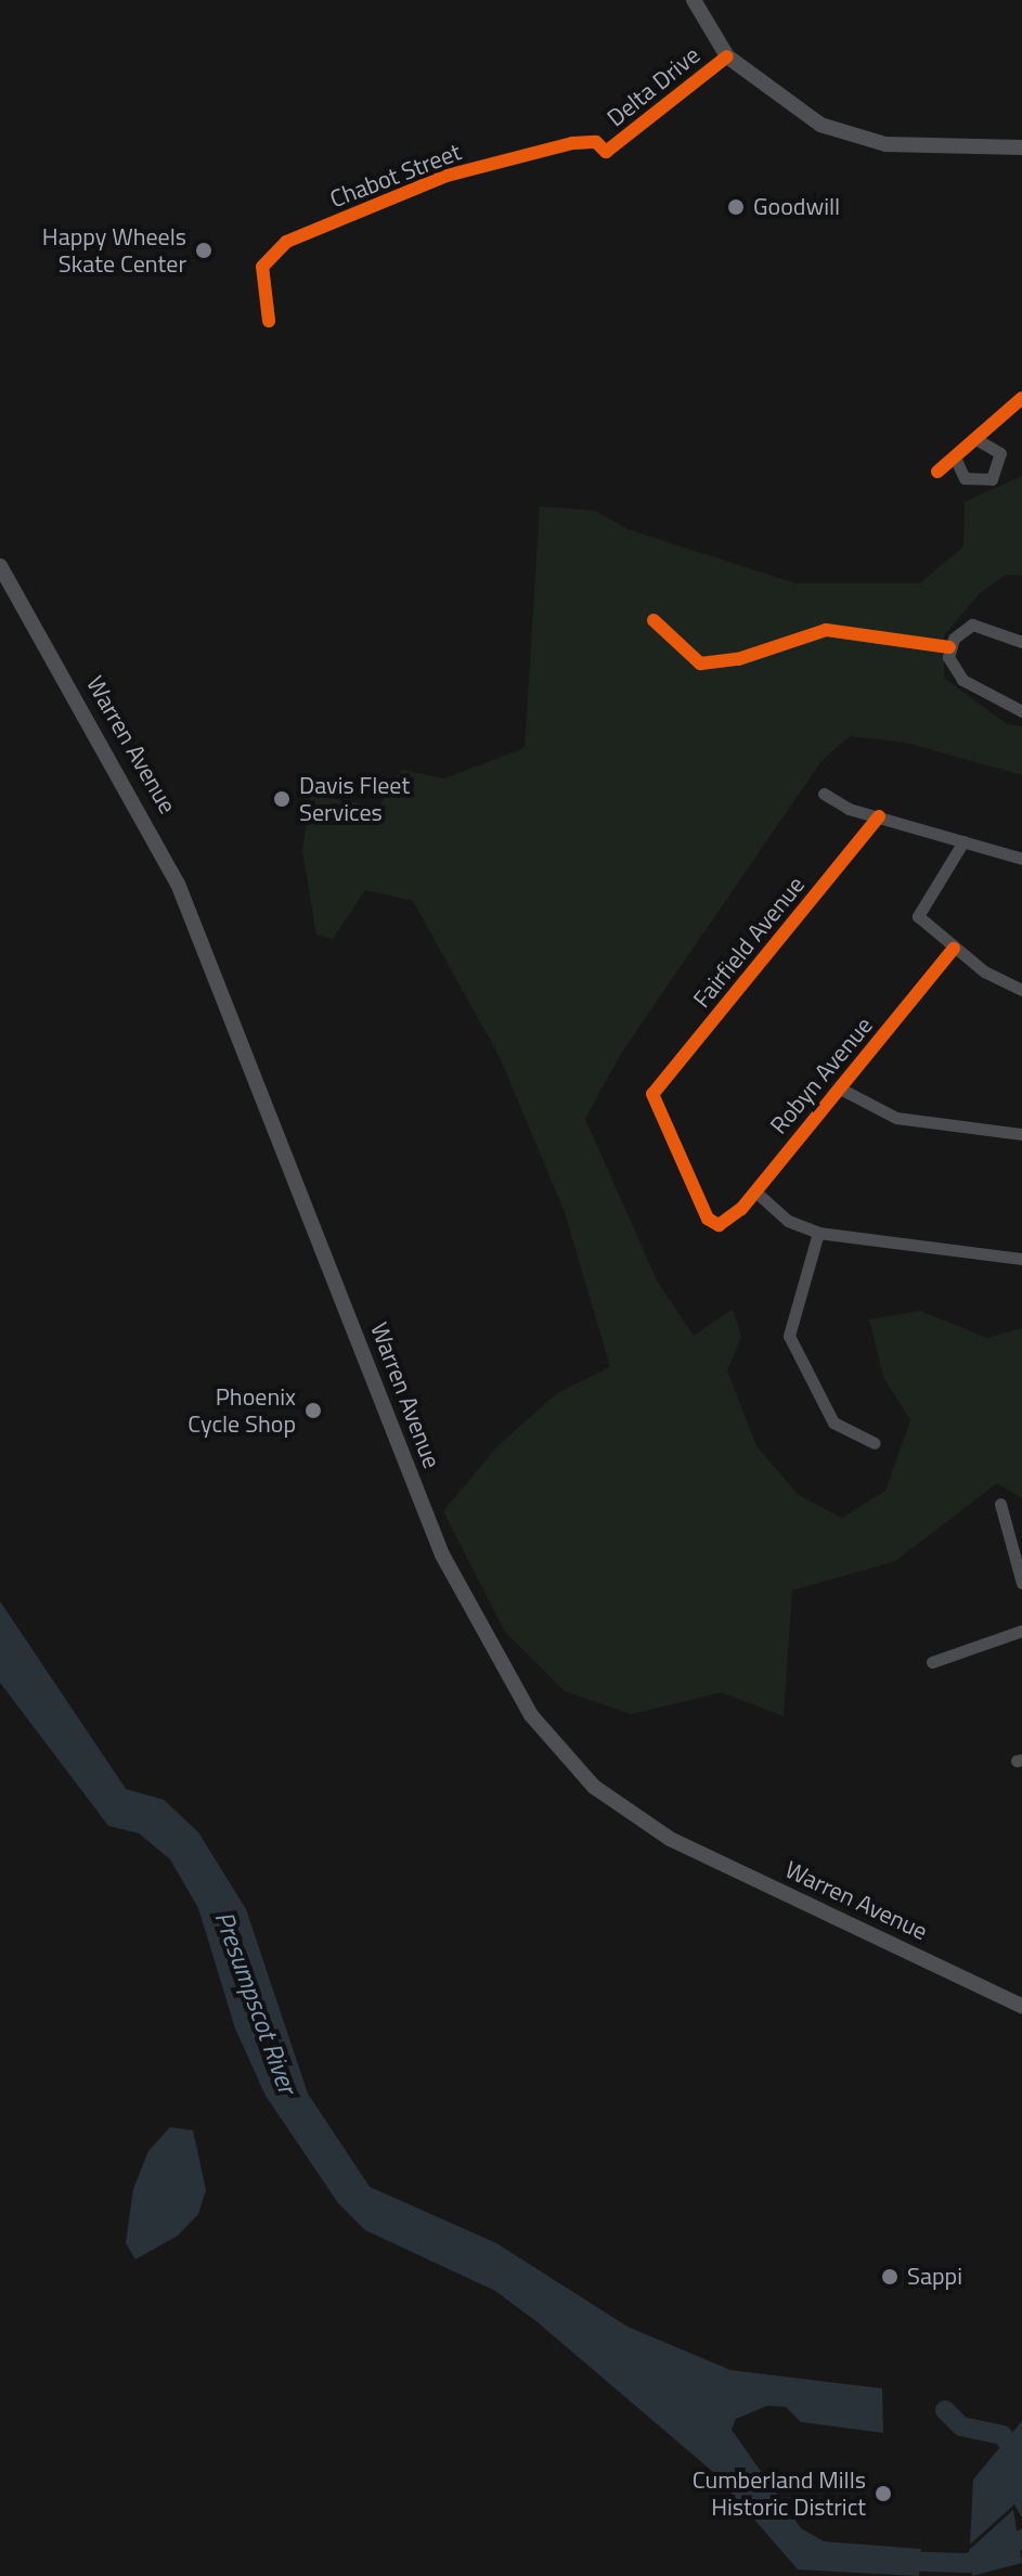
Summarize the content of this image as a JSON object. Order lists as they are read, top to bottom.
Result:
{
  "streets": {
    "main road": ["Warren Avenue"],
    "street": [
      "Delta Drive",
      "Chabot Street",
      "Fairfield Avenue",
      "Robyn Avenue"
    ]
  },
  "crossings": [
    ["Delta Drive", "Chabot Street"],
    ["Fairfield Avenue", "Robyn Avenue"]
  ],
  "water": ["Presumpscot River"],
  "places": [
    "Goodwill",
    "Happy Wheels Skate Center",
    "Davis Fleet Services",
    "Phoenix Cycle Shop",
    "Sappi",
    "Cumberland Mills Historic District"
  ]
}
